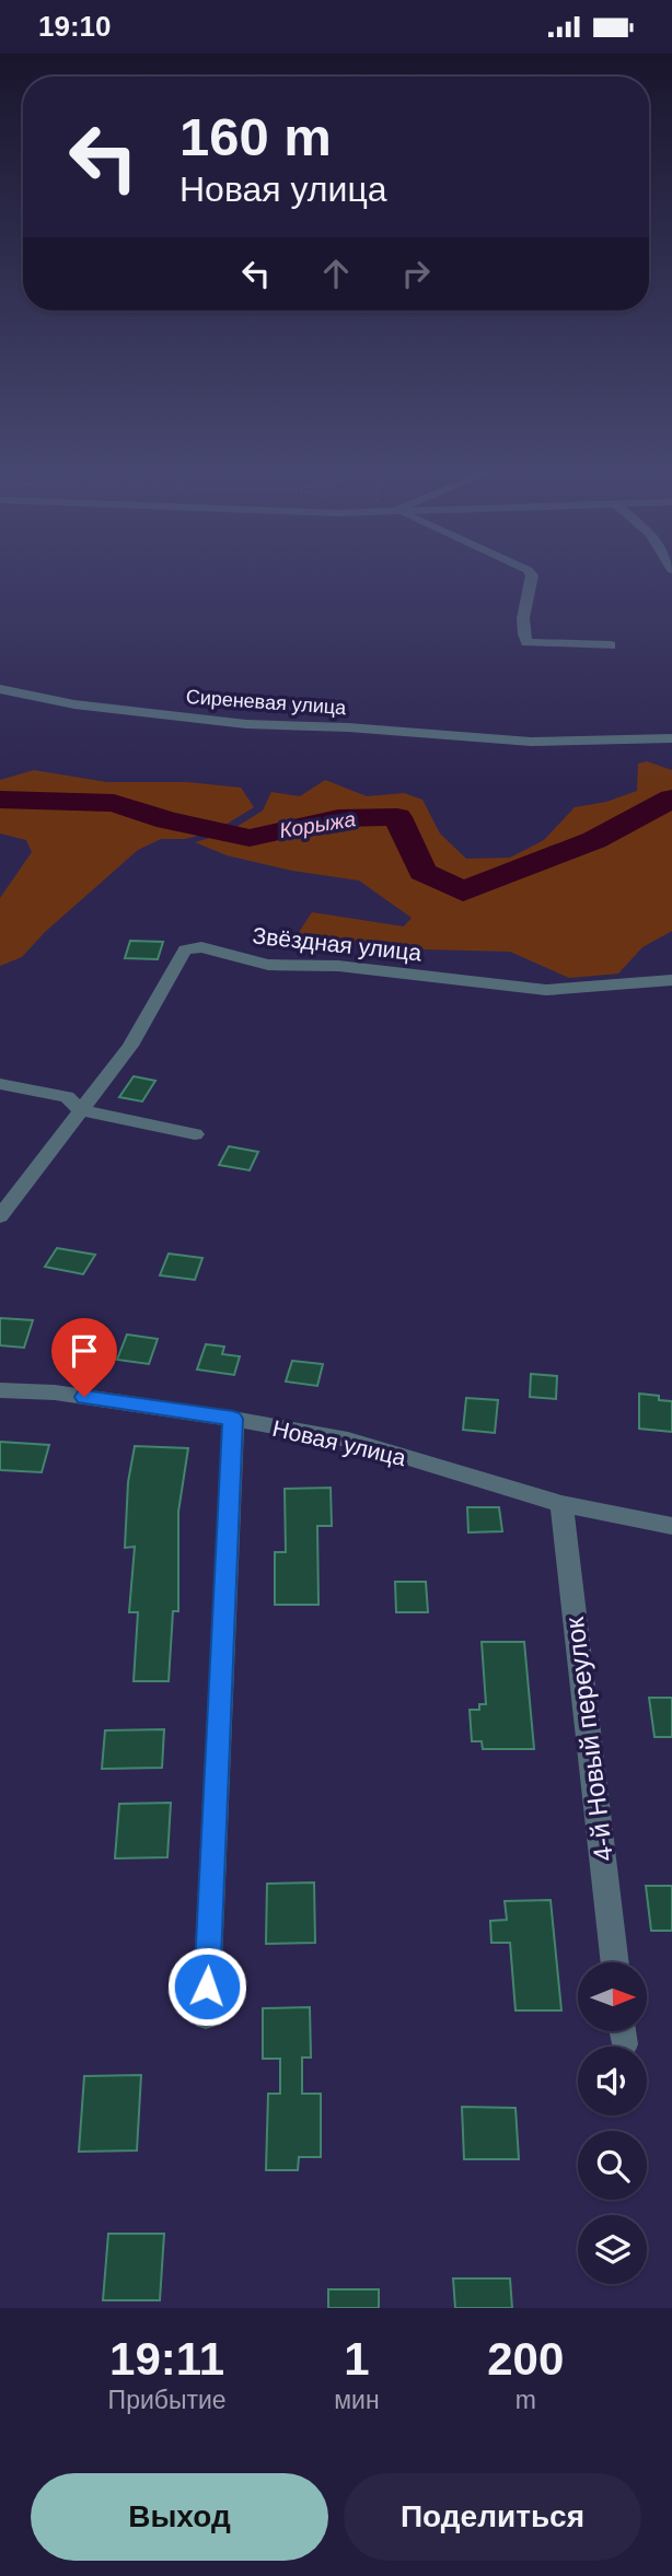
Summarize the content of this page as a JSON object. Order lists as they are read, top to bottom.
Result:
{
  "streets": {
    "street": [
      "Сиреневая улица",
      "Звёздная улица",
      "Новая улица",
      "4-й Новый переулок"
    ]
  },
  "crossings": [
    ["Новая улица", "4-й Новый переулок"]
  ],
  "water": ["Корыжа"],
  "north": "right",
  "page": {
    "status": "19:10",
    "turn": ["160 m", "Новая улица"],
    "eta": [
      "19:11",
      "Прибытие",
      "1",
      "мин",
      "200",
      "m"
    ],
    "buttons": ["Выход", "Поделиться"]
  }
}
